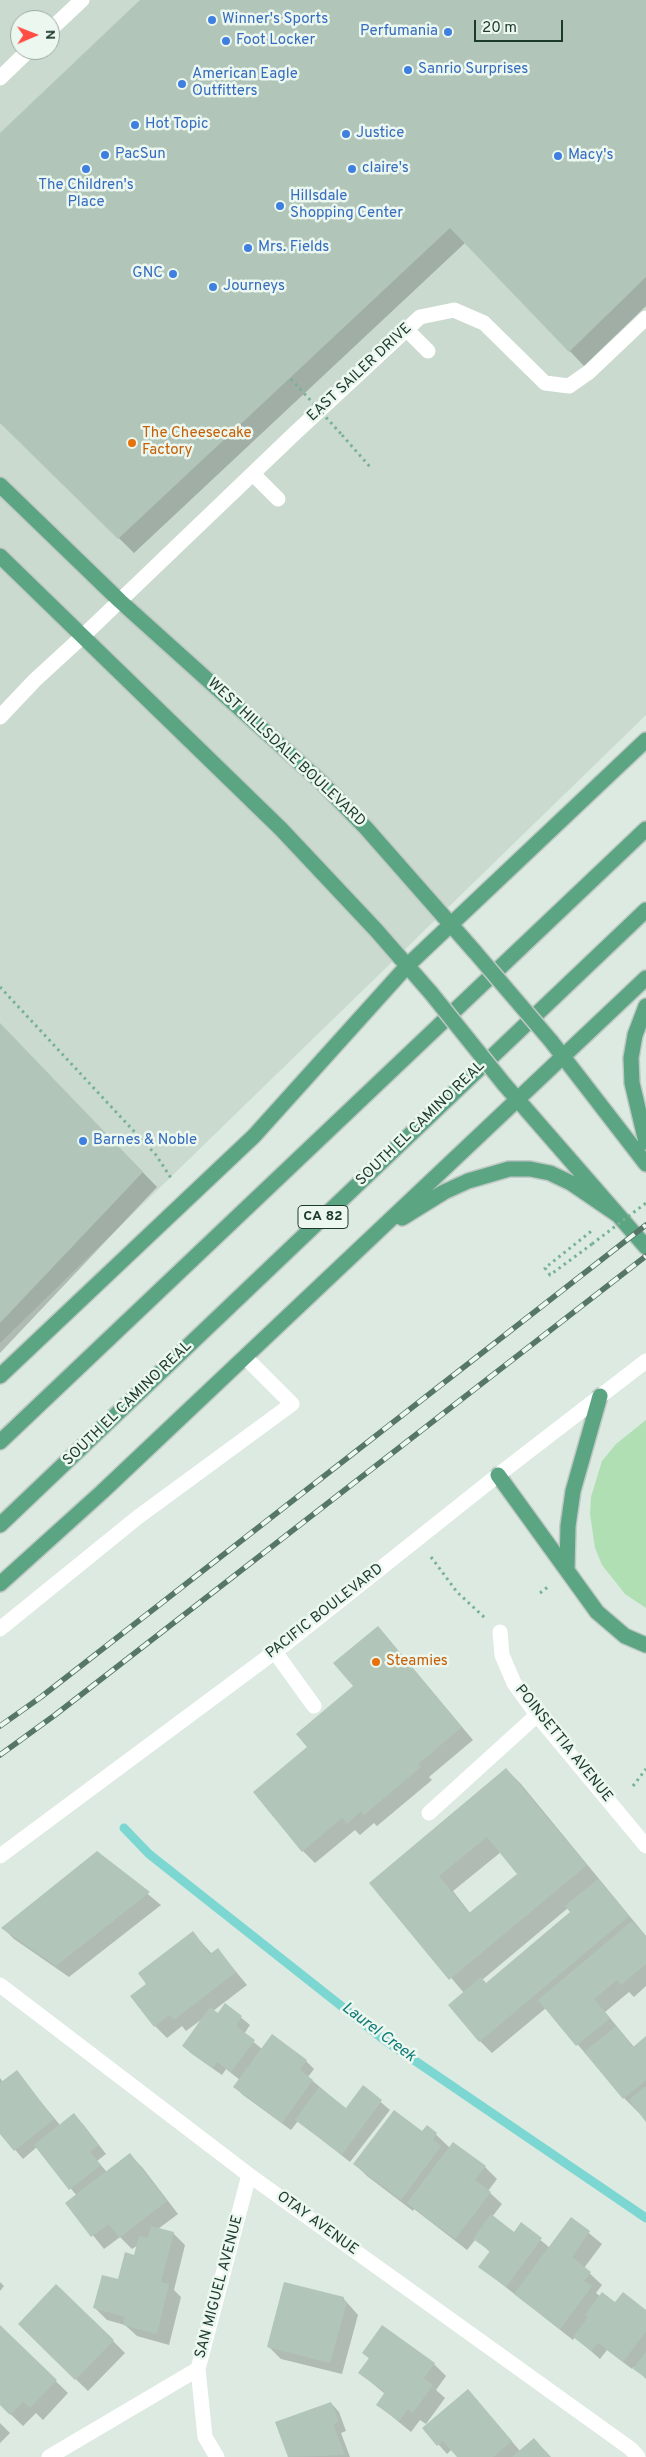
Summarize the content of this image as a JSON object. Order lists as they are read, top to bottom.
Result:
{
  "streets": {
    "main road": ["WEST HILLSDALE BOULEVARD", "SOUTH EL CAMINO REAL", "CA 82"],
    "street": [
      "EAST SAILER DRIVE",
      "PACIFIC BOULEVARD",
      "POINSETTIA AVENUE",
      "OTAY AVENUE",
      "SAN MIGUEL AVENUE"
    ]
  },
  "crossings": [
    ["EAST SAILER DRIVE", "WEST HILLSDALE BOULEVARD"],
    ["OTAY AVENUE", "SAN MIGUEL AVENUE"]
  ],
  "water": ["Laurel Creek"],
  "places": [
    "Winner's Sports",
    "Perfumania",
    "Foot Locker",
    "Sanrio Surprises",
    "American Eagle Outfitters",
    "Hot Topic",
    "Justice",
    "PacSun",
    "Macy's",
    "The Children's Place",
    "claire's",
    "Hillsdale Shopping Center",
    "Mrs. Fields",
    "GNC",
    "Journeys",
    "The Cheesecake Factory",
    "Barnes & Noble",
    "Steamies"
  ],
  "scale_bar": "20 m",
  "north": "right"
}
